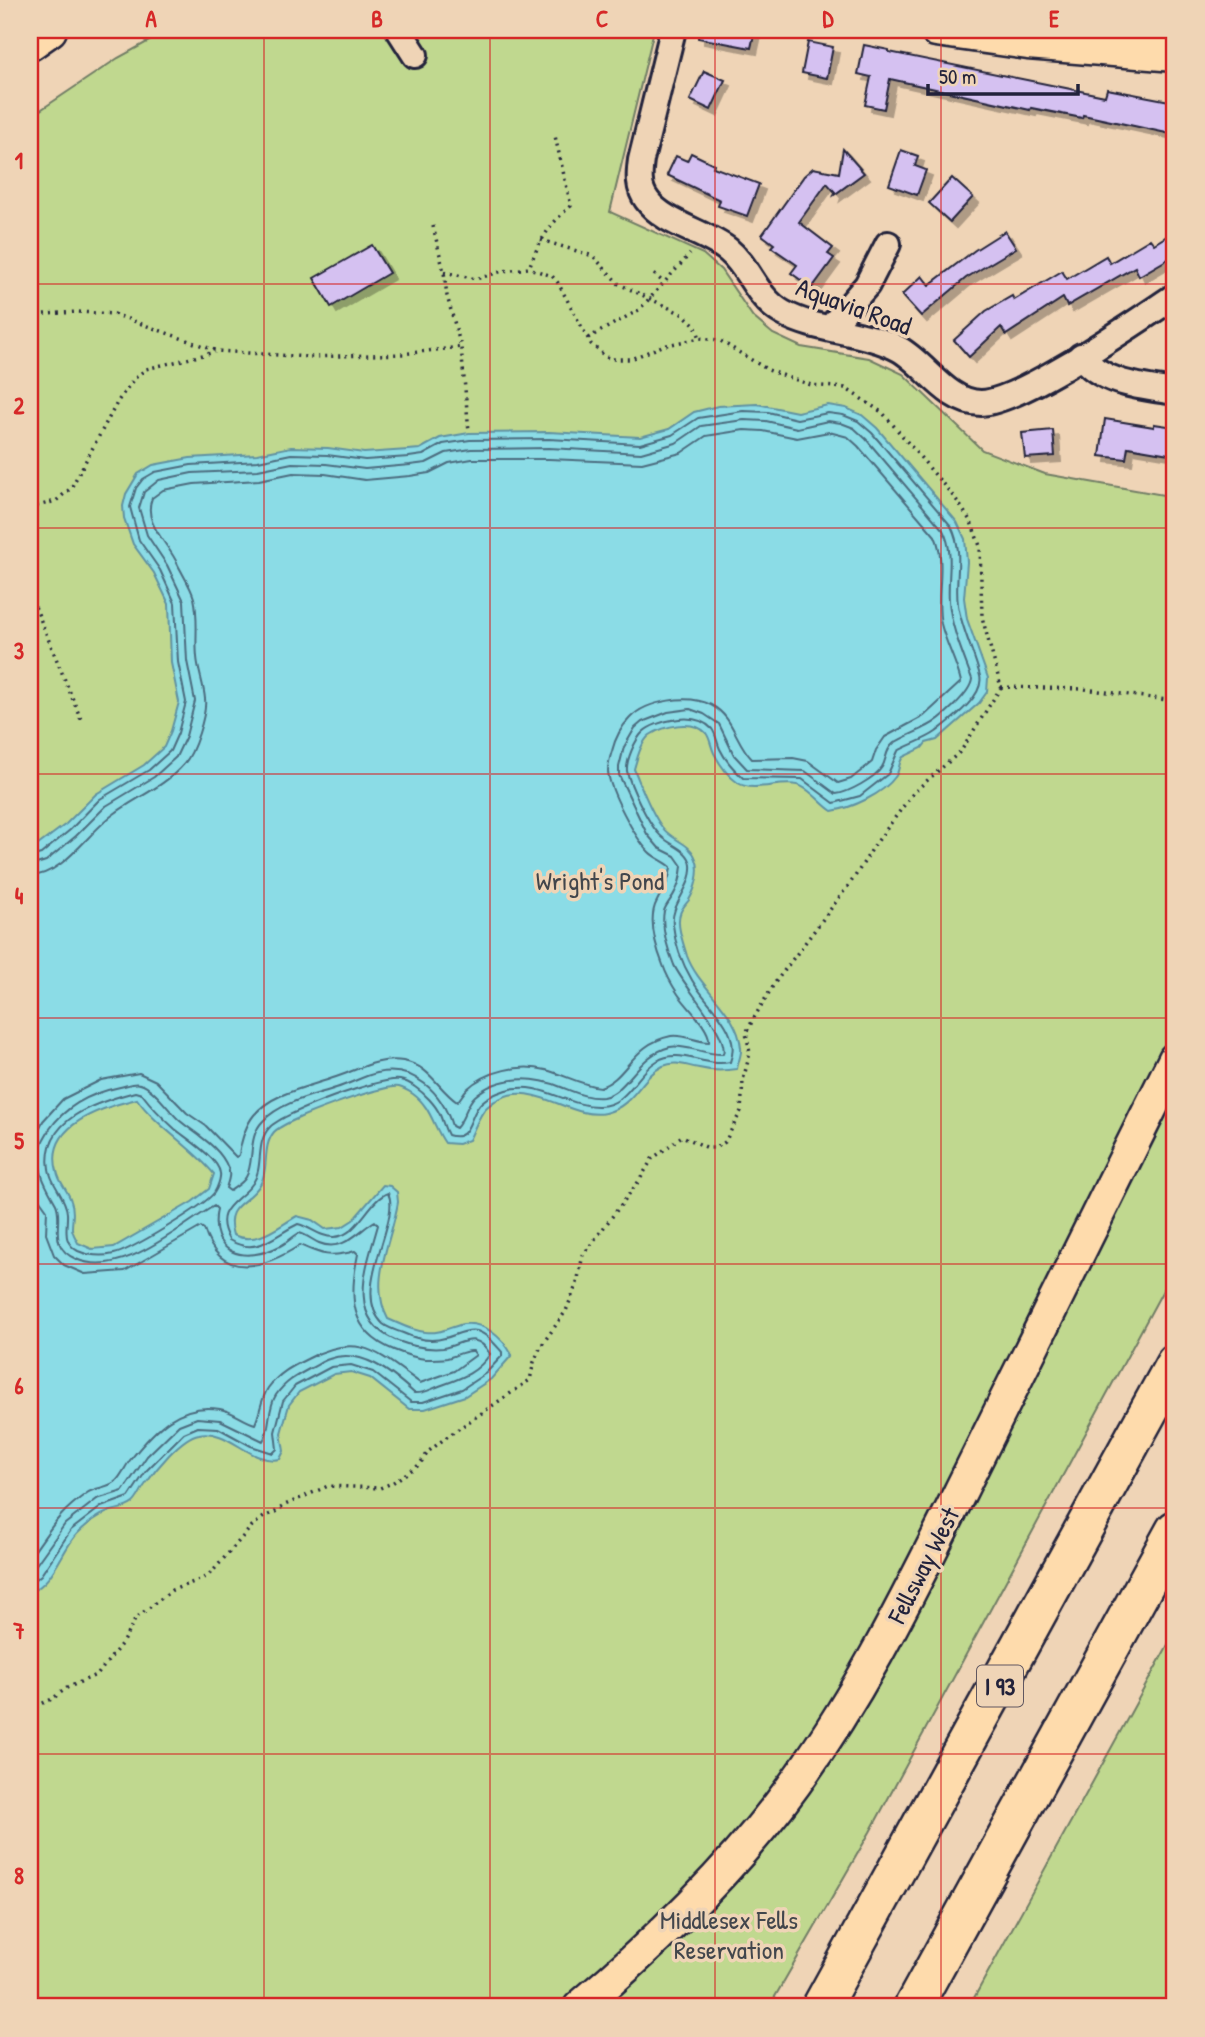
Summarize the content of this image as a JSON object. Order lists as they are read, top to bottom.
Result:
{
  "streets": {
    "highway": ["I 93"],
    "main road": ["Fellsway West"],
    "street": ["Aquavia Road"]
  },
  "parks": ["Wright's Pond", "Middlesex Fells Reservation"],
  "scale_bar": "50 m",
  "grid": {
    "columns": [
      "A",
      "B",
      "C",
      "D",
      "E"
    ],
    "rows": [
      "1",
      "2",
      "3",
      "4",
      "5",
      "6",
      "7",
      "8"
    ]
  }
}
